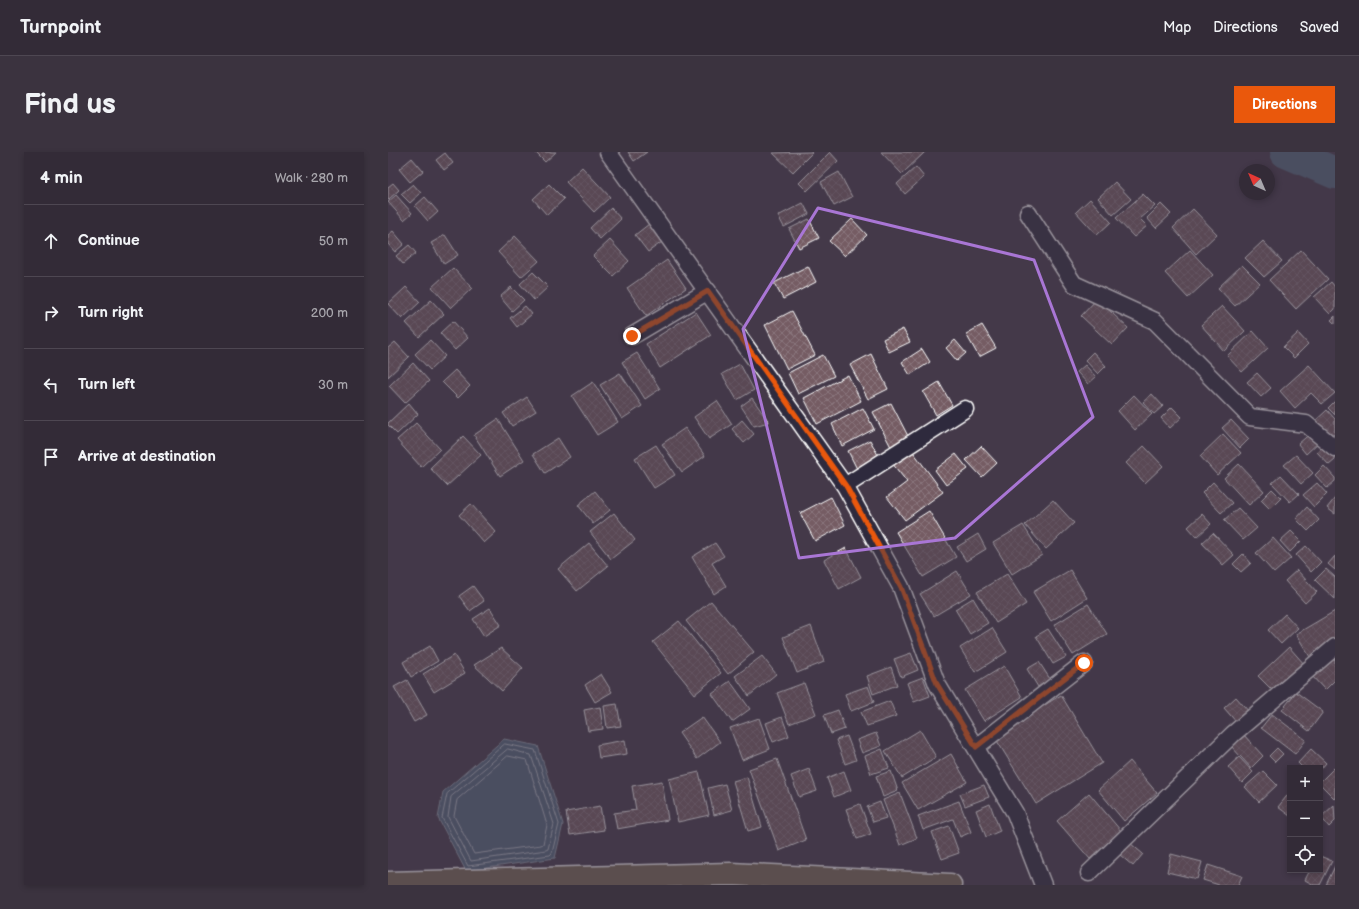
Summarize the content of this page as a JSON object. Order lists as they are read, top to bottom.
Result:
{
  "north": "top left",
  "page": {
    "header": "Turnpoint",
    "nav": ["Map", "Directions", "Saved"],
    "buttons": "Directions",
    "title": "Find us",
    "heading": ["4 min", "Walk · 280 m"],
    "list": [
      ["Continue", "50 m"],
      ["Turn right", "200 m"],
      ["Turn left", "30 m"],
      "Arrive at destination"
    ],
    "map_buttons": ["+", "−"]
  }
}
